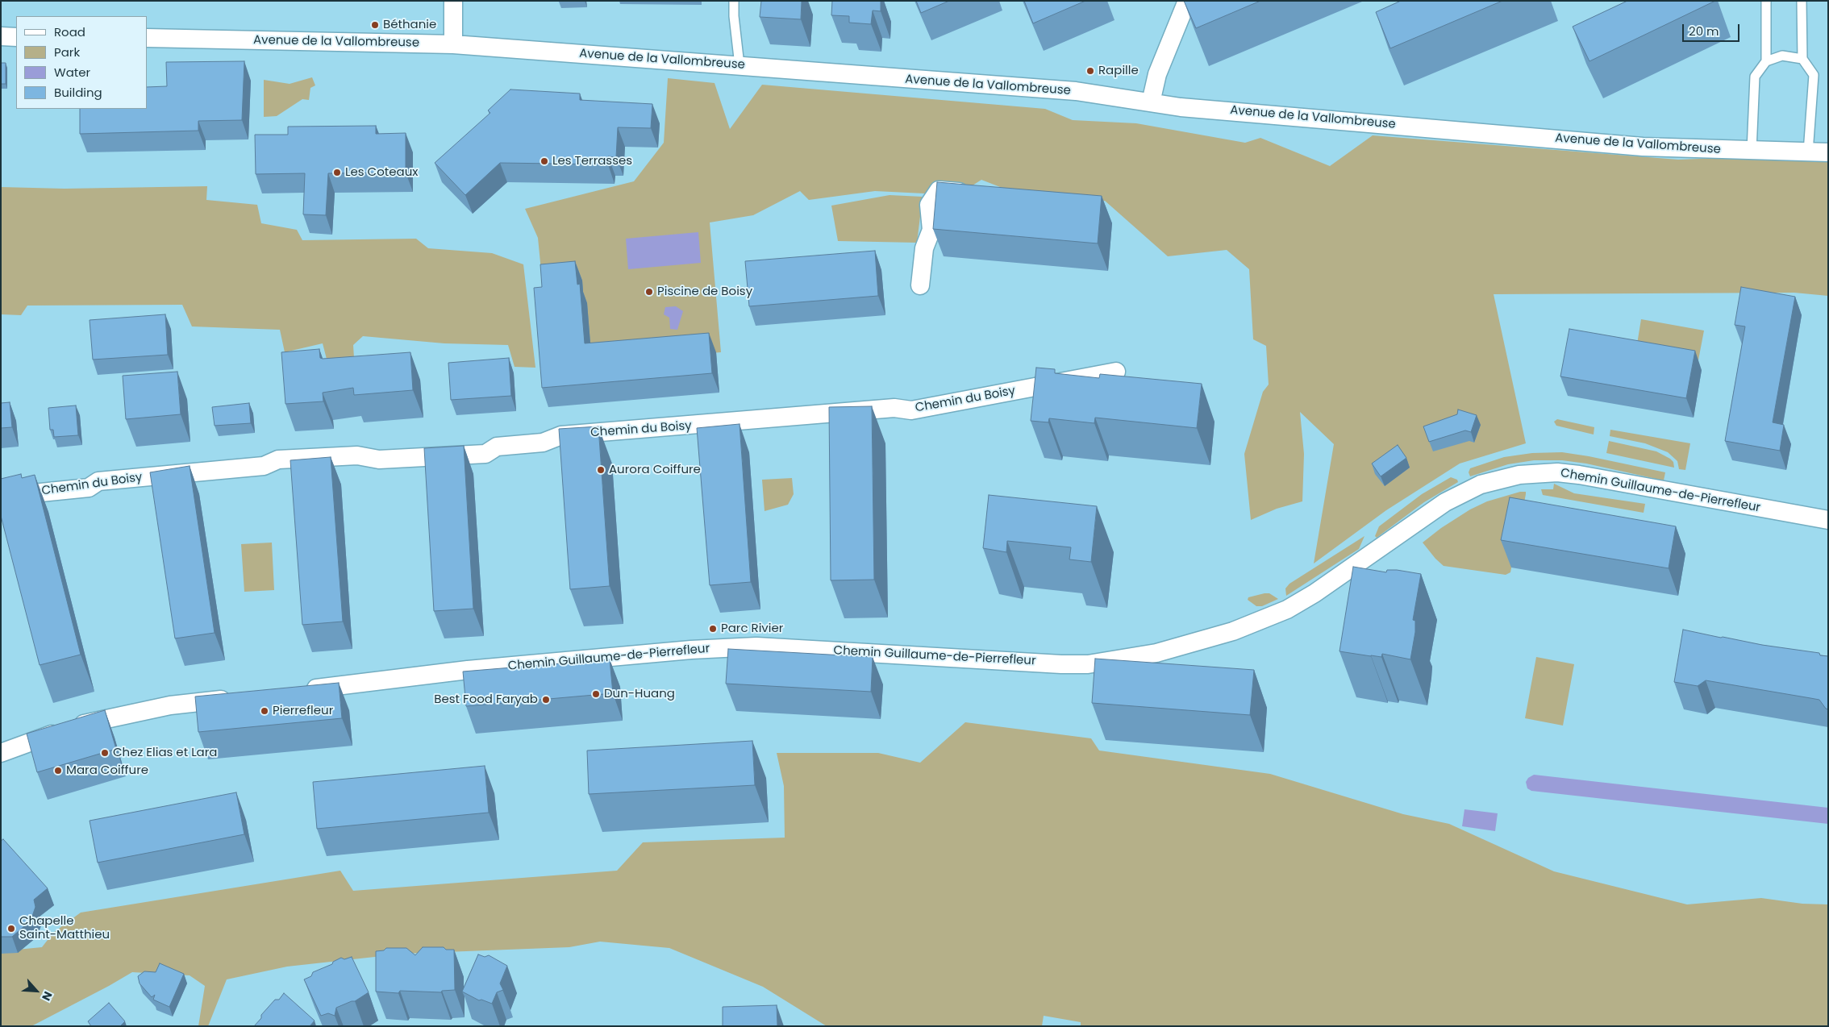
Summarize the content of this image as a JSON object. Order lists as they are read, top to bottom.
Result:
{
  "streets": {
    "street": ["Avenue de la Vallombreuse", "Chemin du Boisy", "Chemin Guillaume-de-Pierrefleur"]
  },
  "places": [
    "Béthanie",
    "Rapille",
    "Les Terrasses",
    "Les Coteaux",
    "Piscine de Boisy",
    "Aurora Coiffure",
    "Parc Rivier",
    "Dun-Huang",
    "Best Food Faryab",
    "Pierrefleur",
    "Chez Elias et Lara",
    "Mara Coiffure",
    "Chapelle Saint-Matthieu"
  ],
  "legend": [
    "Road",
    "Park",
    "Water",
    "Building"
  ],
  "scale_bar": "20 m",
  "north": "bottom right"
}
